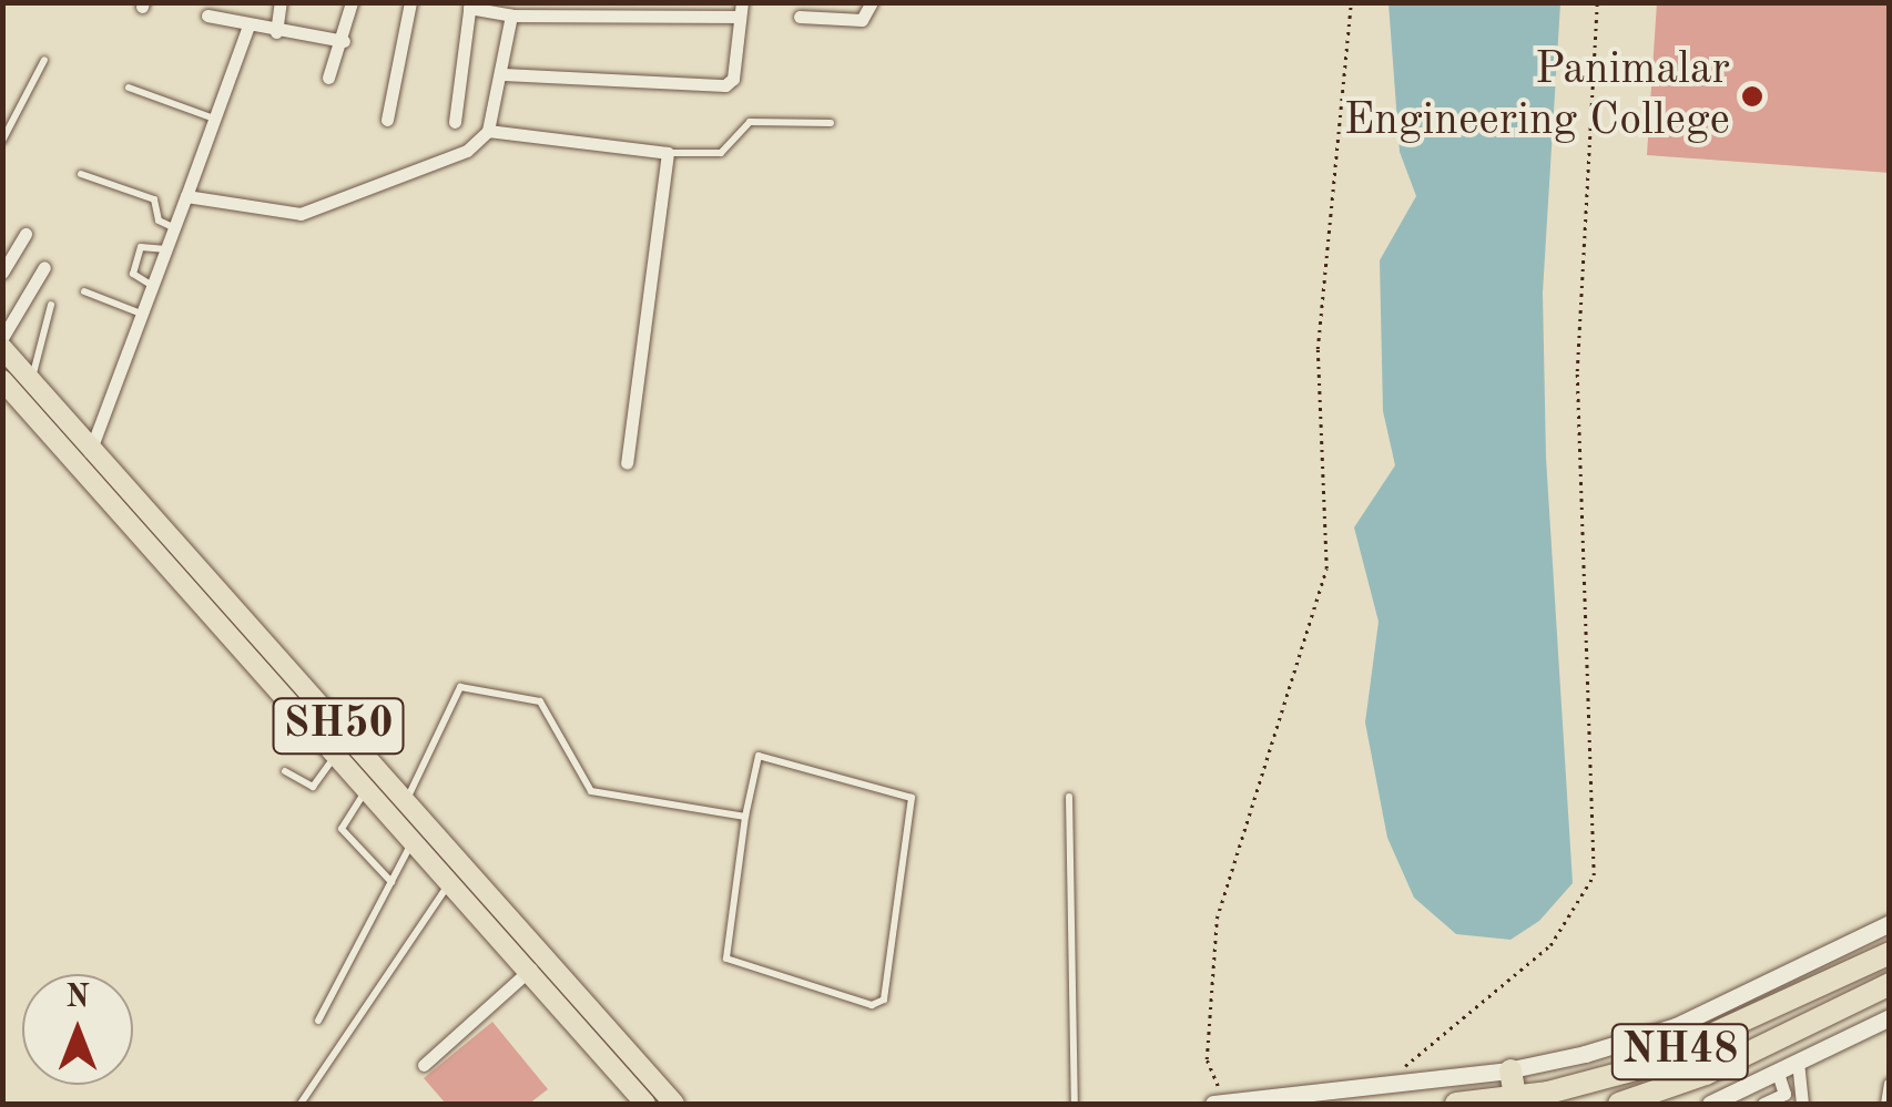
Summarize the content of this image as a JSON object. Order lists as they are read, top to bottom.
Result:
{
  "streets": {
    "highway": ["NH48"],
    "main road": ["SH50"]
  },
  "places": ["Panimalar Engineering College"],
  "north": "top"
}
